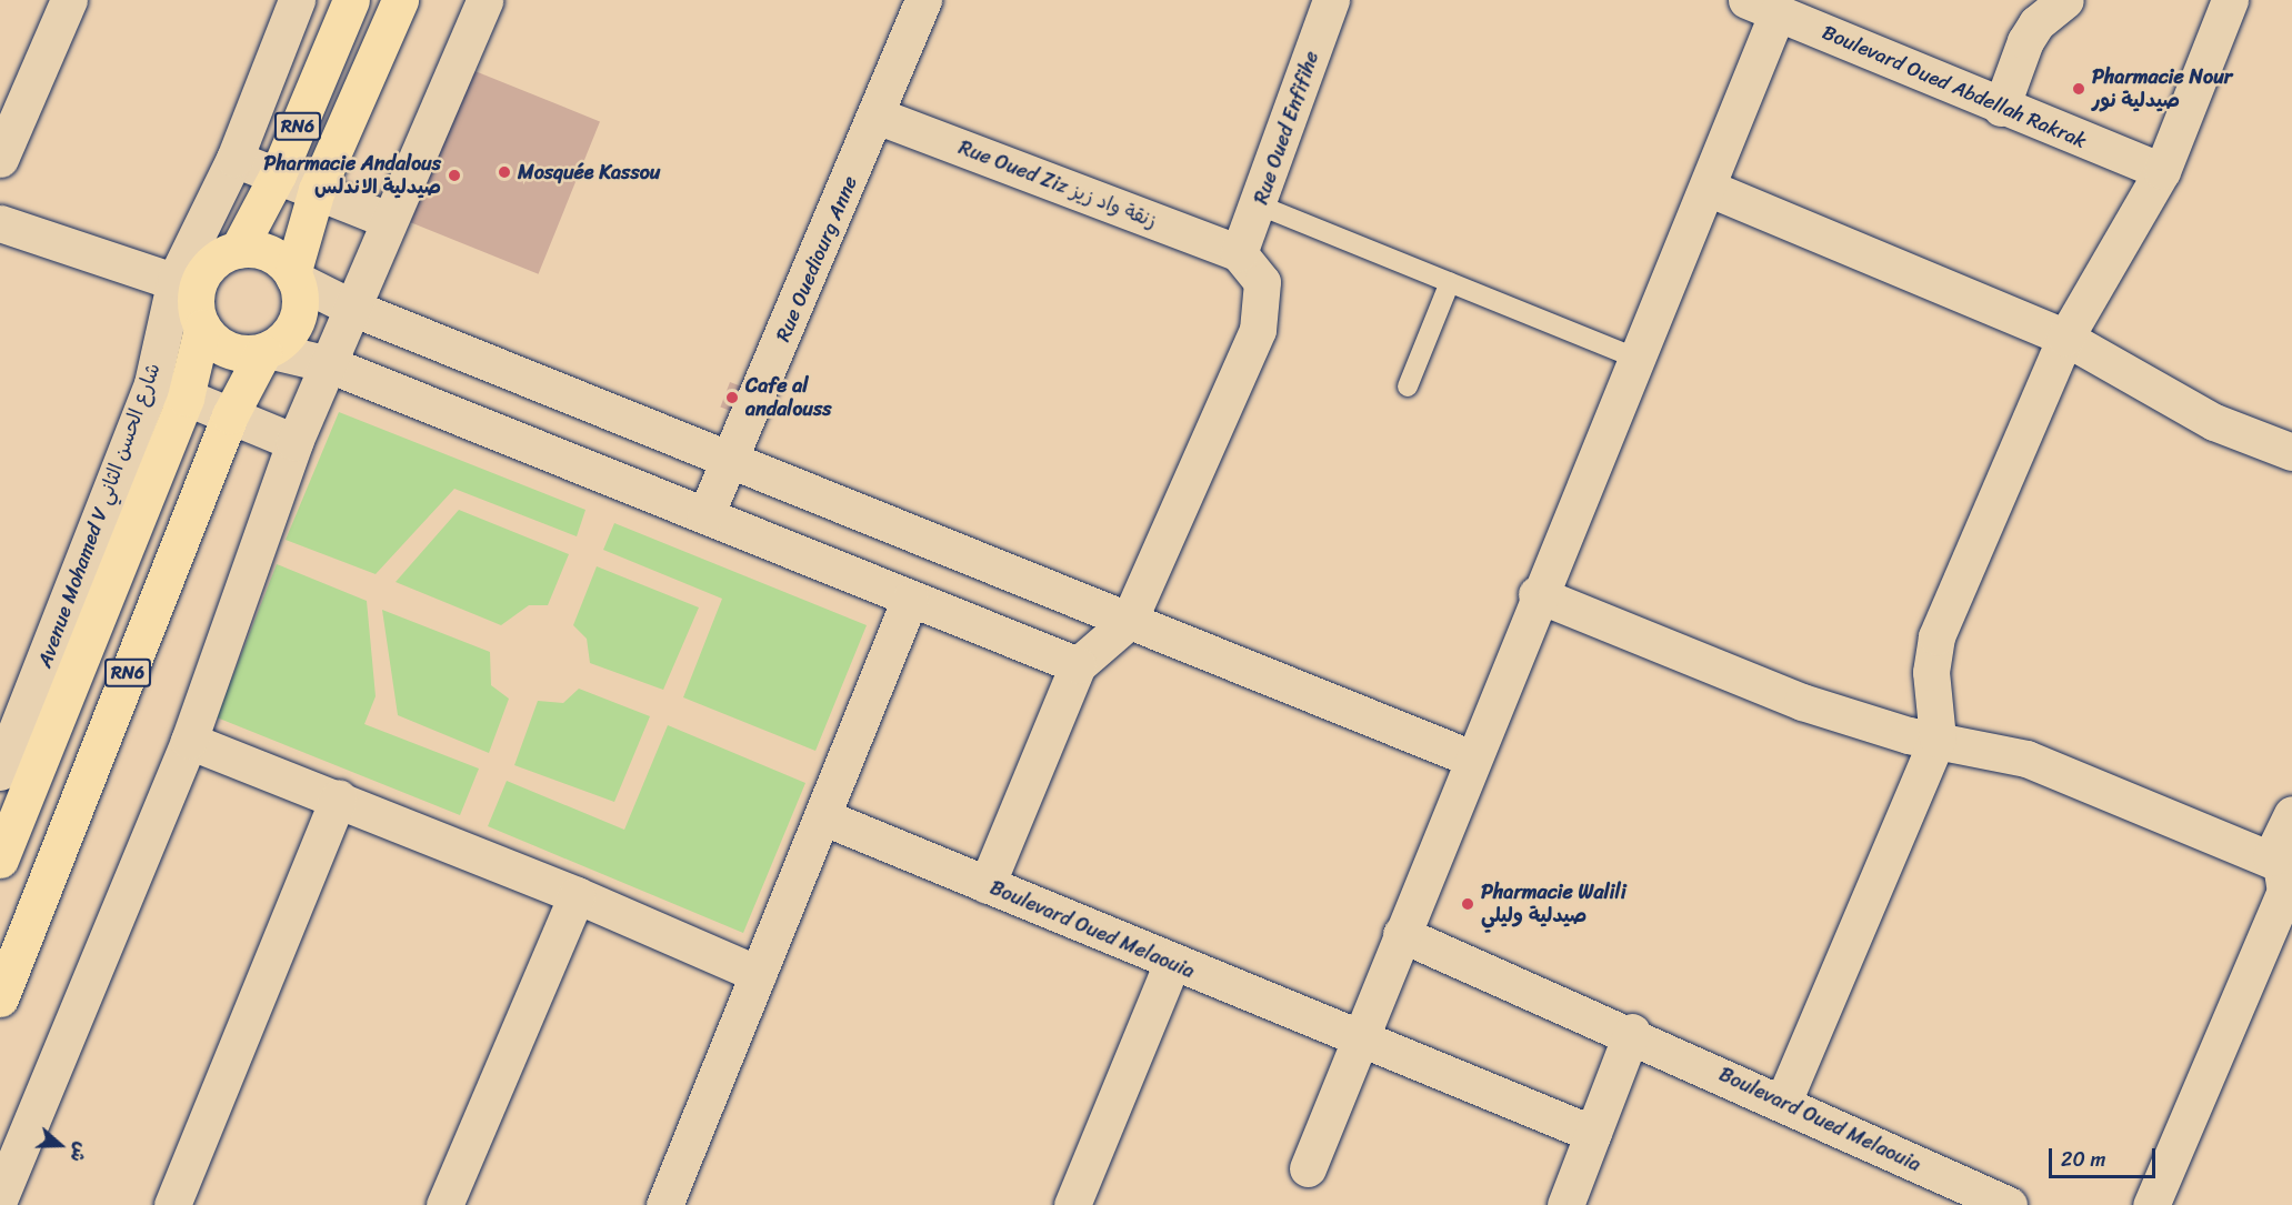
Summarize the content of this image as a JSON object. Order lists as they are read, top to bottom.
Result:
{
  "streets": {
    "main road": ["RN6"],
    "street": [
      "Boulevard Oued Abdellah Rakrak",
      "Rue Oued Enfifihe",
      "Rue Oued Ziz زنقة واد زيز",
      "Rue Ouediourg Anne",
      "Avenue Mohamed V شارع الحسن الثاني",
      "Boulevard Oued Melaouia"
    ]
  },
  "crossings": [
    ["RN6", "Avenue Mohamed V شارع الحسن الثاني"],
    ["Rue Oued Enfifihe", "Rue Oued Ziz زنقة واد زيز"],
    ["Rue Oued Ziz زنقة واد زيز", "Rue Ouediourg Anne"]
  ],
  "places": [
    "Pharmacie Nour صيدلية نور",
    "Mosquée Kassou",
    "Pharmacie Andalous صيدلية الاندلس",
    "Cafe al andalouss",
    "Pharmacie Walili صيدلية وليلي"
  ],
  "scale_bar": "20 m",
  "north": "right"
}
